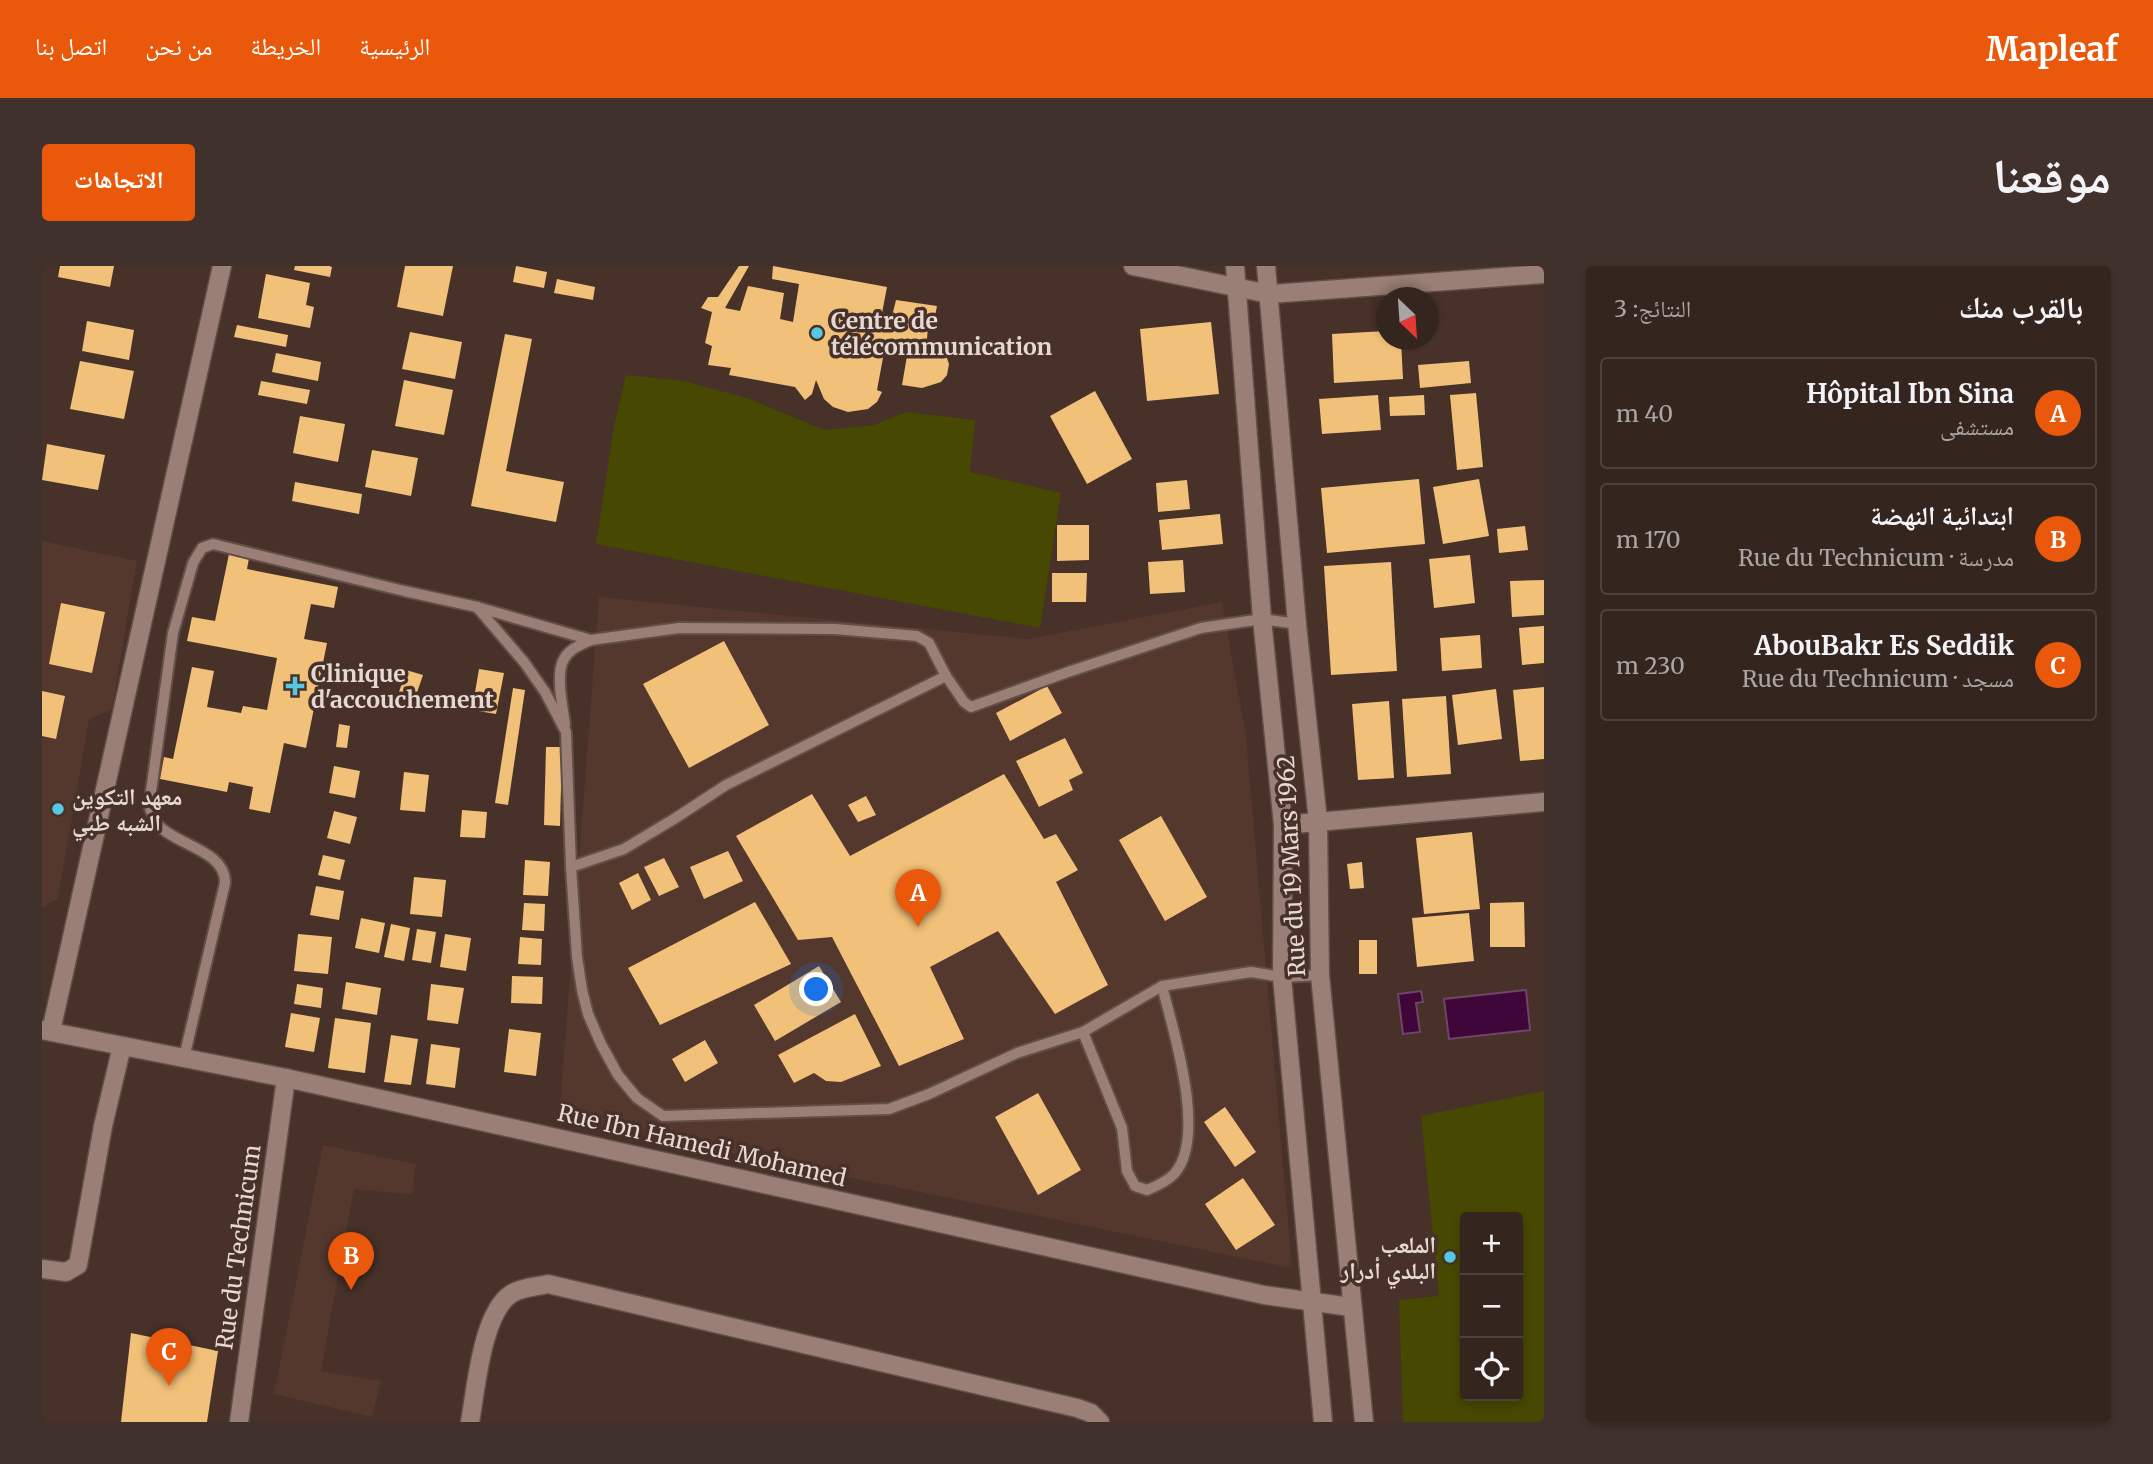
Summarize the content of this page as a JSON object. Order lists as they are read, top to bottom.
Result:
{
  "streets": {
    "street": ["Rue du 19 Mars 1962", "Rue Ibn Hamedi Mohamed", "Rue du Technicum"]
  },
  "crossings": [
    ["Rue du 19 Mars 1962", "Rue Ibn Hamedi Mohamed"],
    ["Rue Ibn Hamedi Mohamed", "Rue du Technicum"]
  ],
  "places": {
    "other": ["Centre de télécommunication", "معهد التكوين الشبه طبي", "الملعب البلدي أدرار"],
    "health": ["Clinique d'accouchement"]
  },
  "north": "bottom right",
  "page": {
    "header": "Mapleaf",
    "nav": [
      "الرئيسية",
      "الخريطة",
      "من نحن",
      "اتصل بنا"
    ],
    "title": "موقعنا",
    "buttons": "الاتجاهات",
    "heading": ["بالقرب منك", "النتائج: 3"],
    "list": [
      {
        "mark": "A",
        "name": "Hôpital Ibn Sina",
        "note": "مستشفى",
        "value": "40 m"
      },
      {
        "mark": "B",
        "name": "ابتدائية النهضة",
        "note": "مدرسة · Rue du Technicum",
        "value": "170 m"
      },
      {
        "mark": "C",
        "name": "AbouBakr Es Seddik",
        "note": "مسجد · Rue du Technicum",
        "value": "230 m"
      }
    ],
    "pins": ["A", "B", "C"],
    "map_buttons": ["+", "−"]
  }
}
